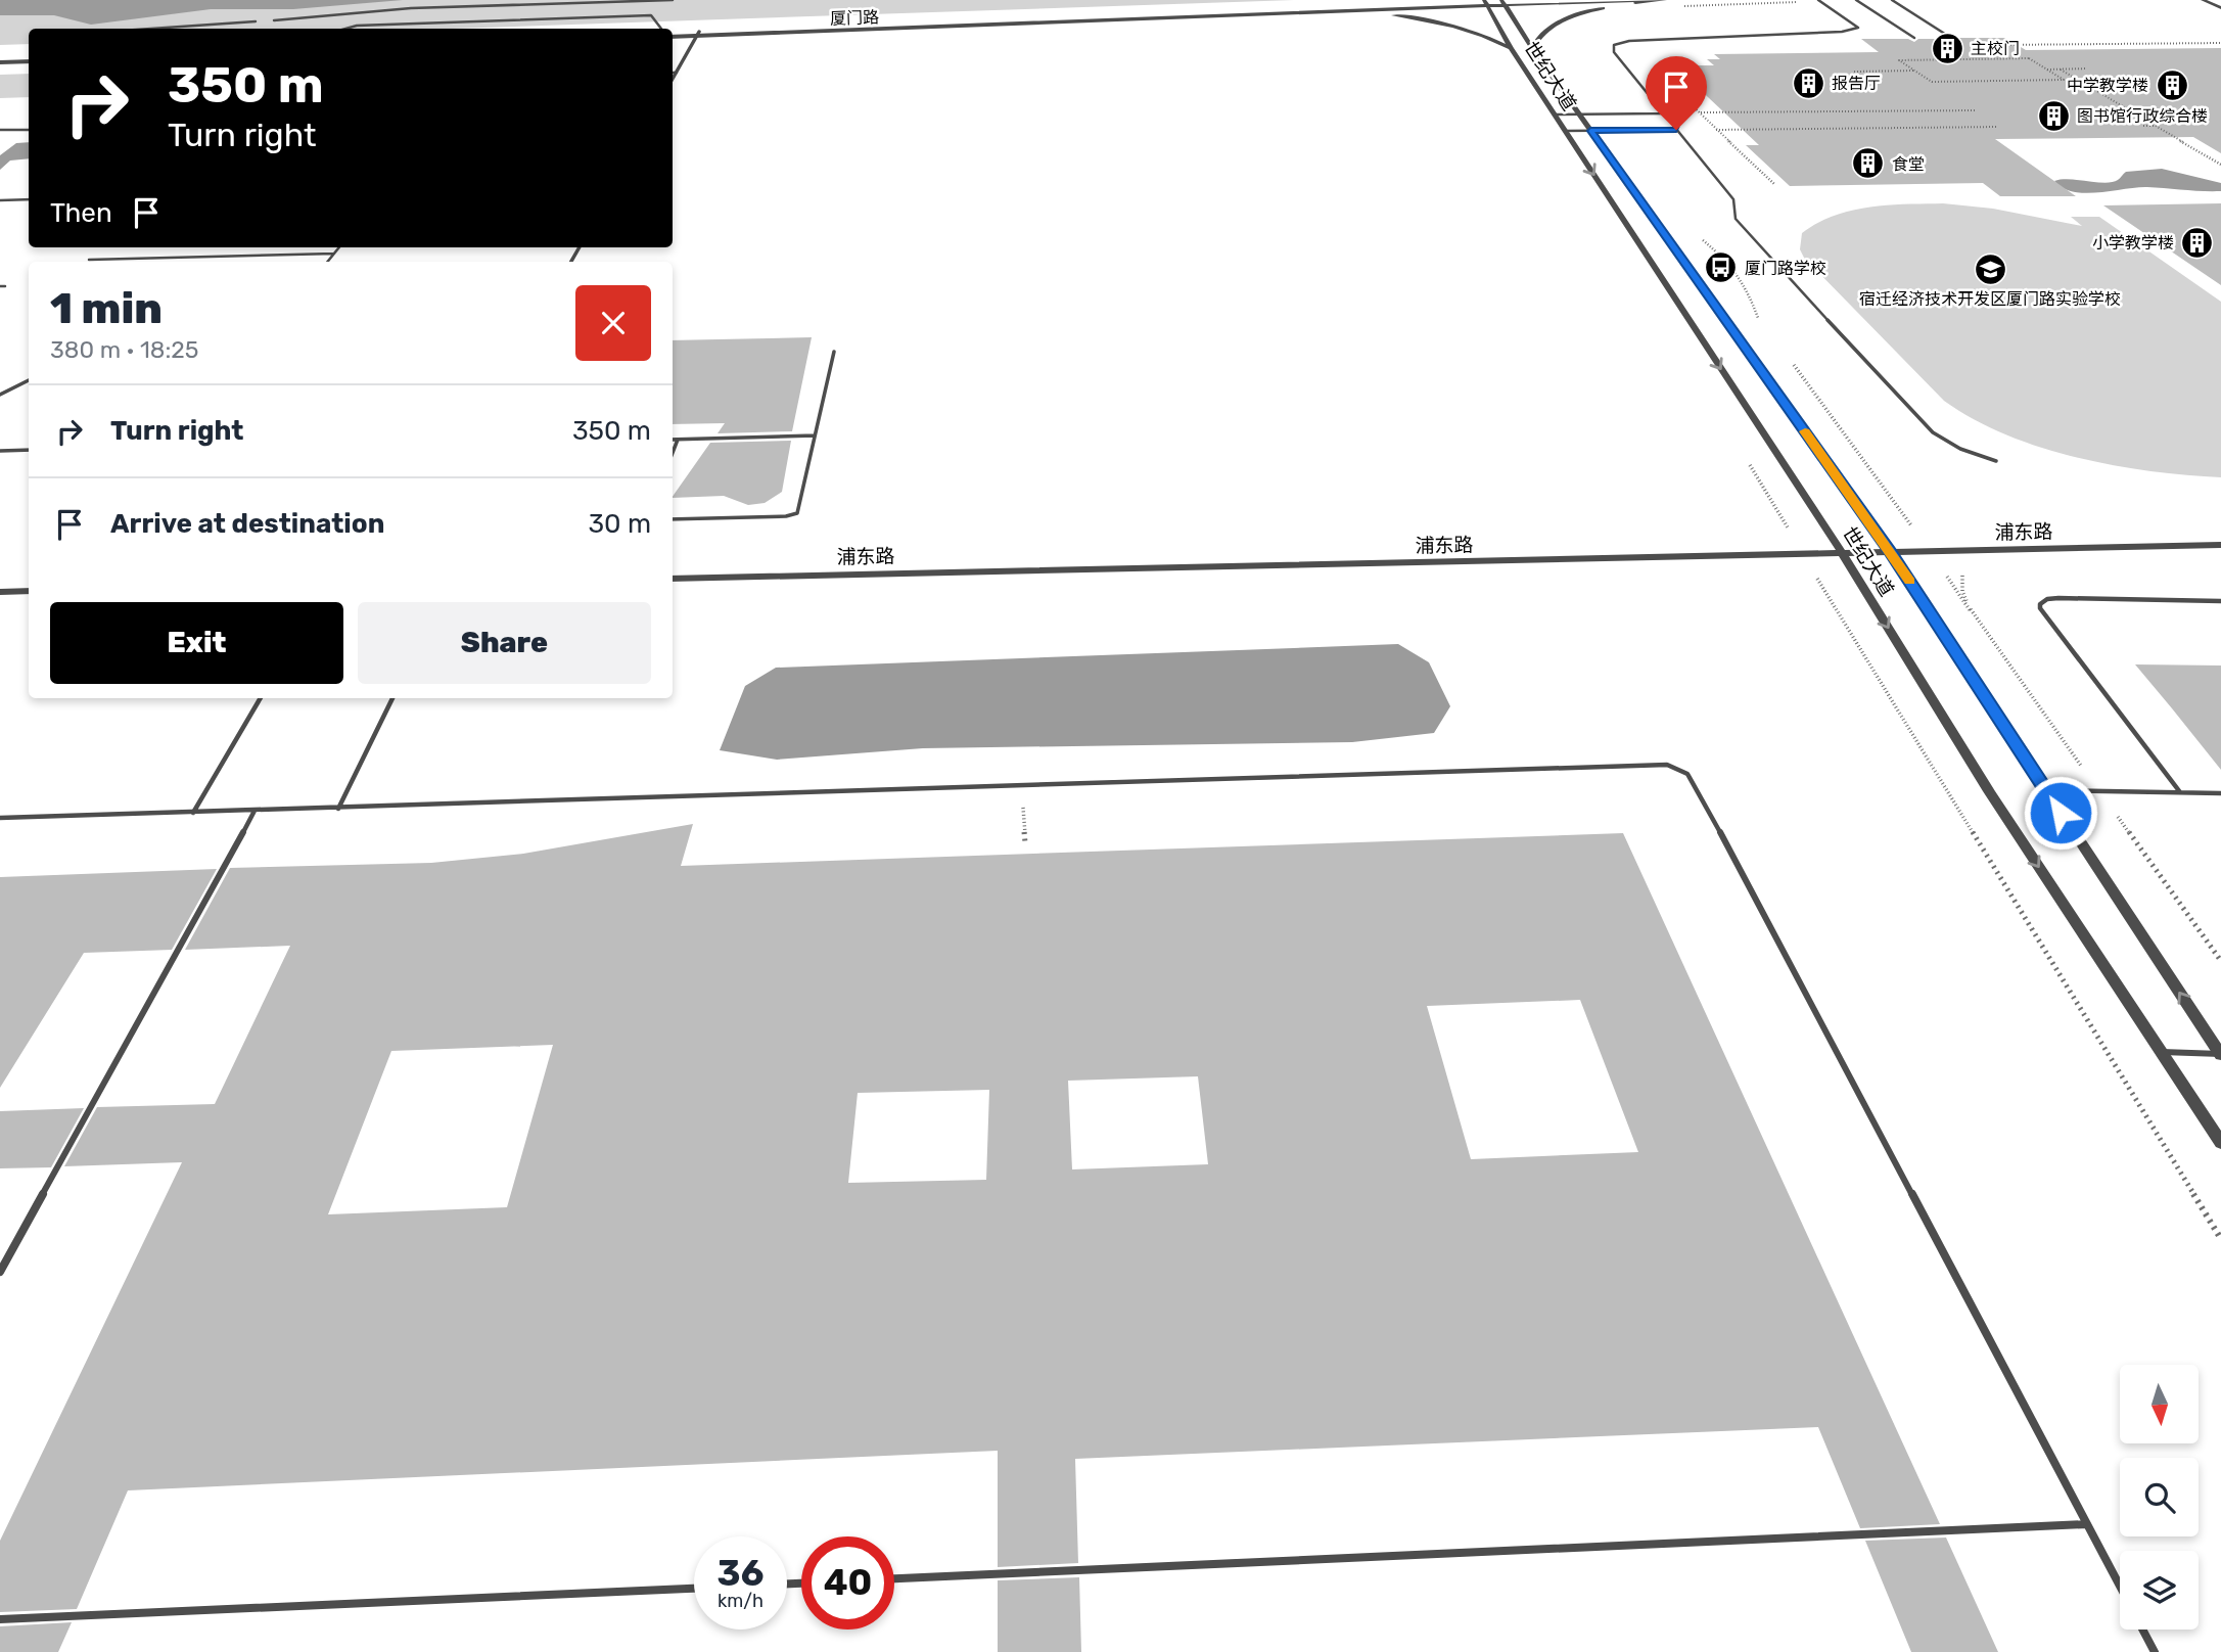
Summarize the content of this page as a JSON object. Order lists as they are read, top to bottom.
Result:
{
  "streets": {
    "street": ["厦门路", "世纪大道", "浦东路"]
  },
  "crossings": [
    ["厦门路", "世纪大道"],
    ["世纪大道", "浦东路"]
  ],
  "places": {
    "building": [
      "主校门",
      "报告厅",
      "中学教学楼",
      "图书馆行政综合楼",
      "食堂",
      "小学教学楼"
    ],
    "bus stop": ["厦门路学校"],
    "school or university": ["宿迁经济技术开发区厦门路实验学校"]
  },
  "north": "bottom",
  "page": {
    "turn": ["350 m", "Turn right"],
    "then": "Then",
    "heading": ["1 min", "380 m · 18:25"],
    "list": [
      {
        "name": "Turn right",
        "value": "350 m"
      },
      {
        "name": "Arrive at destination",
        "value": "30 m"
      }
    ],
    "buttons": ["Exit", "Share"],
    "speed": "36 km/h",
    "limit": "40"
  }
}
